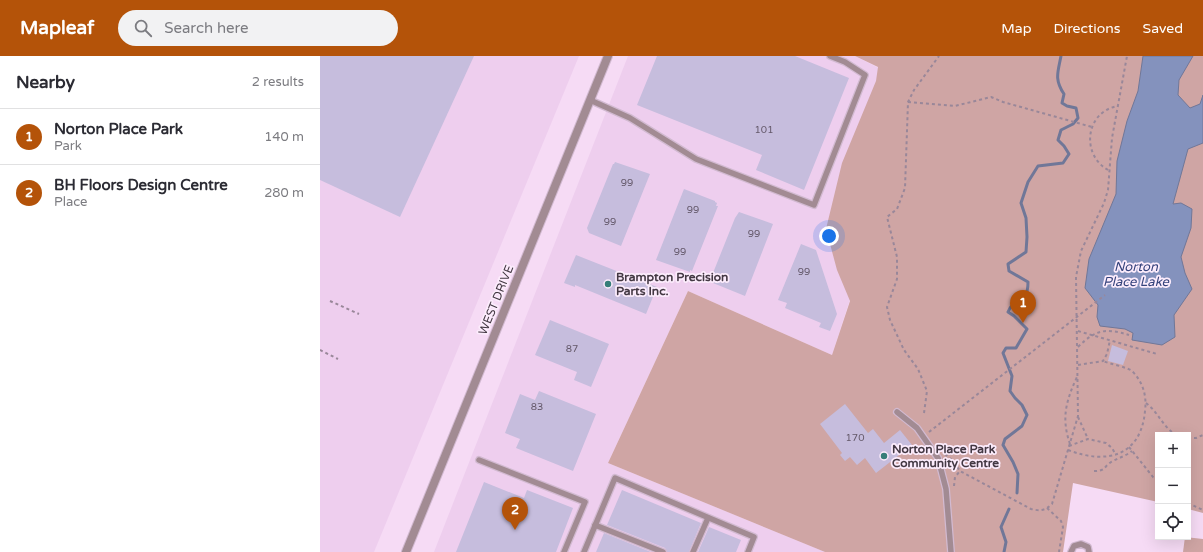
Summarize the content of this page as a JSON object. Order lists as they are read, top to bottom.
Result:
{
  "streets": {
    "street": ["WEST DRIVE"]
  },
  "water": ["Norton Place Lake"],
  "places": ["Brampton Precision Parts Inc.", "Norton Place Park Community Centre"],
  "house_numbers": [
    "101",
    "99",
    "99",
    "99",
    "99",
    "99",
    "99",
    "87",
    "83",
    "170"
  ],
  "page": {
    "header": "Mapleaf",
    "search": "Search here",
    "nav": ["Map", "Directions", "Saved"],
    "heading": ["Nearby", "2 results"],
    "list": [
      {
        "mark": "1",
        "name": "Norton Place Park",
        "note": "Park",
        "value": "140 m"
      },
      {
        "mark": "2",
        "name": "BH Floors Design Centre",
        "note": "Place",
        "value": "280 m"
      }
    ],
    "pins": ["1", "2"],
    "map_buttons": ["+", "−"]
  }
}
